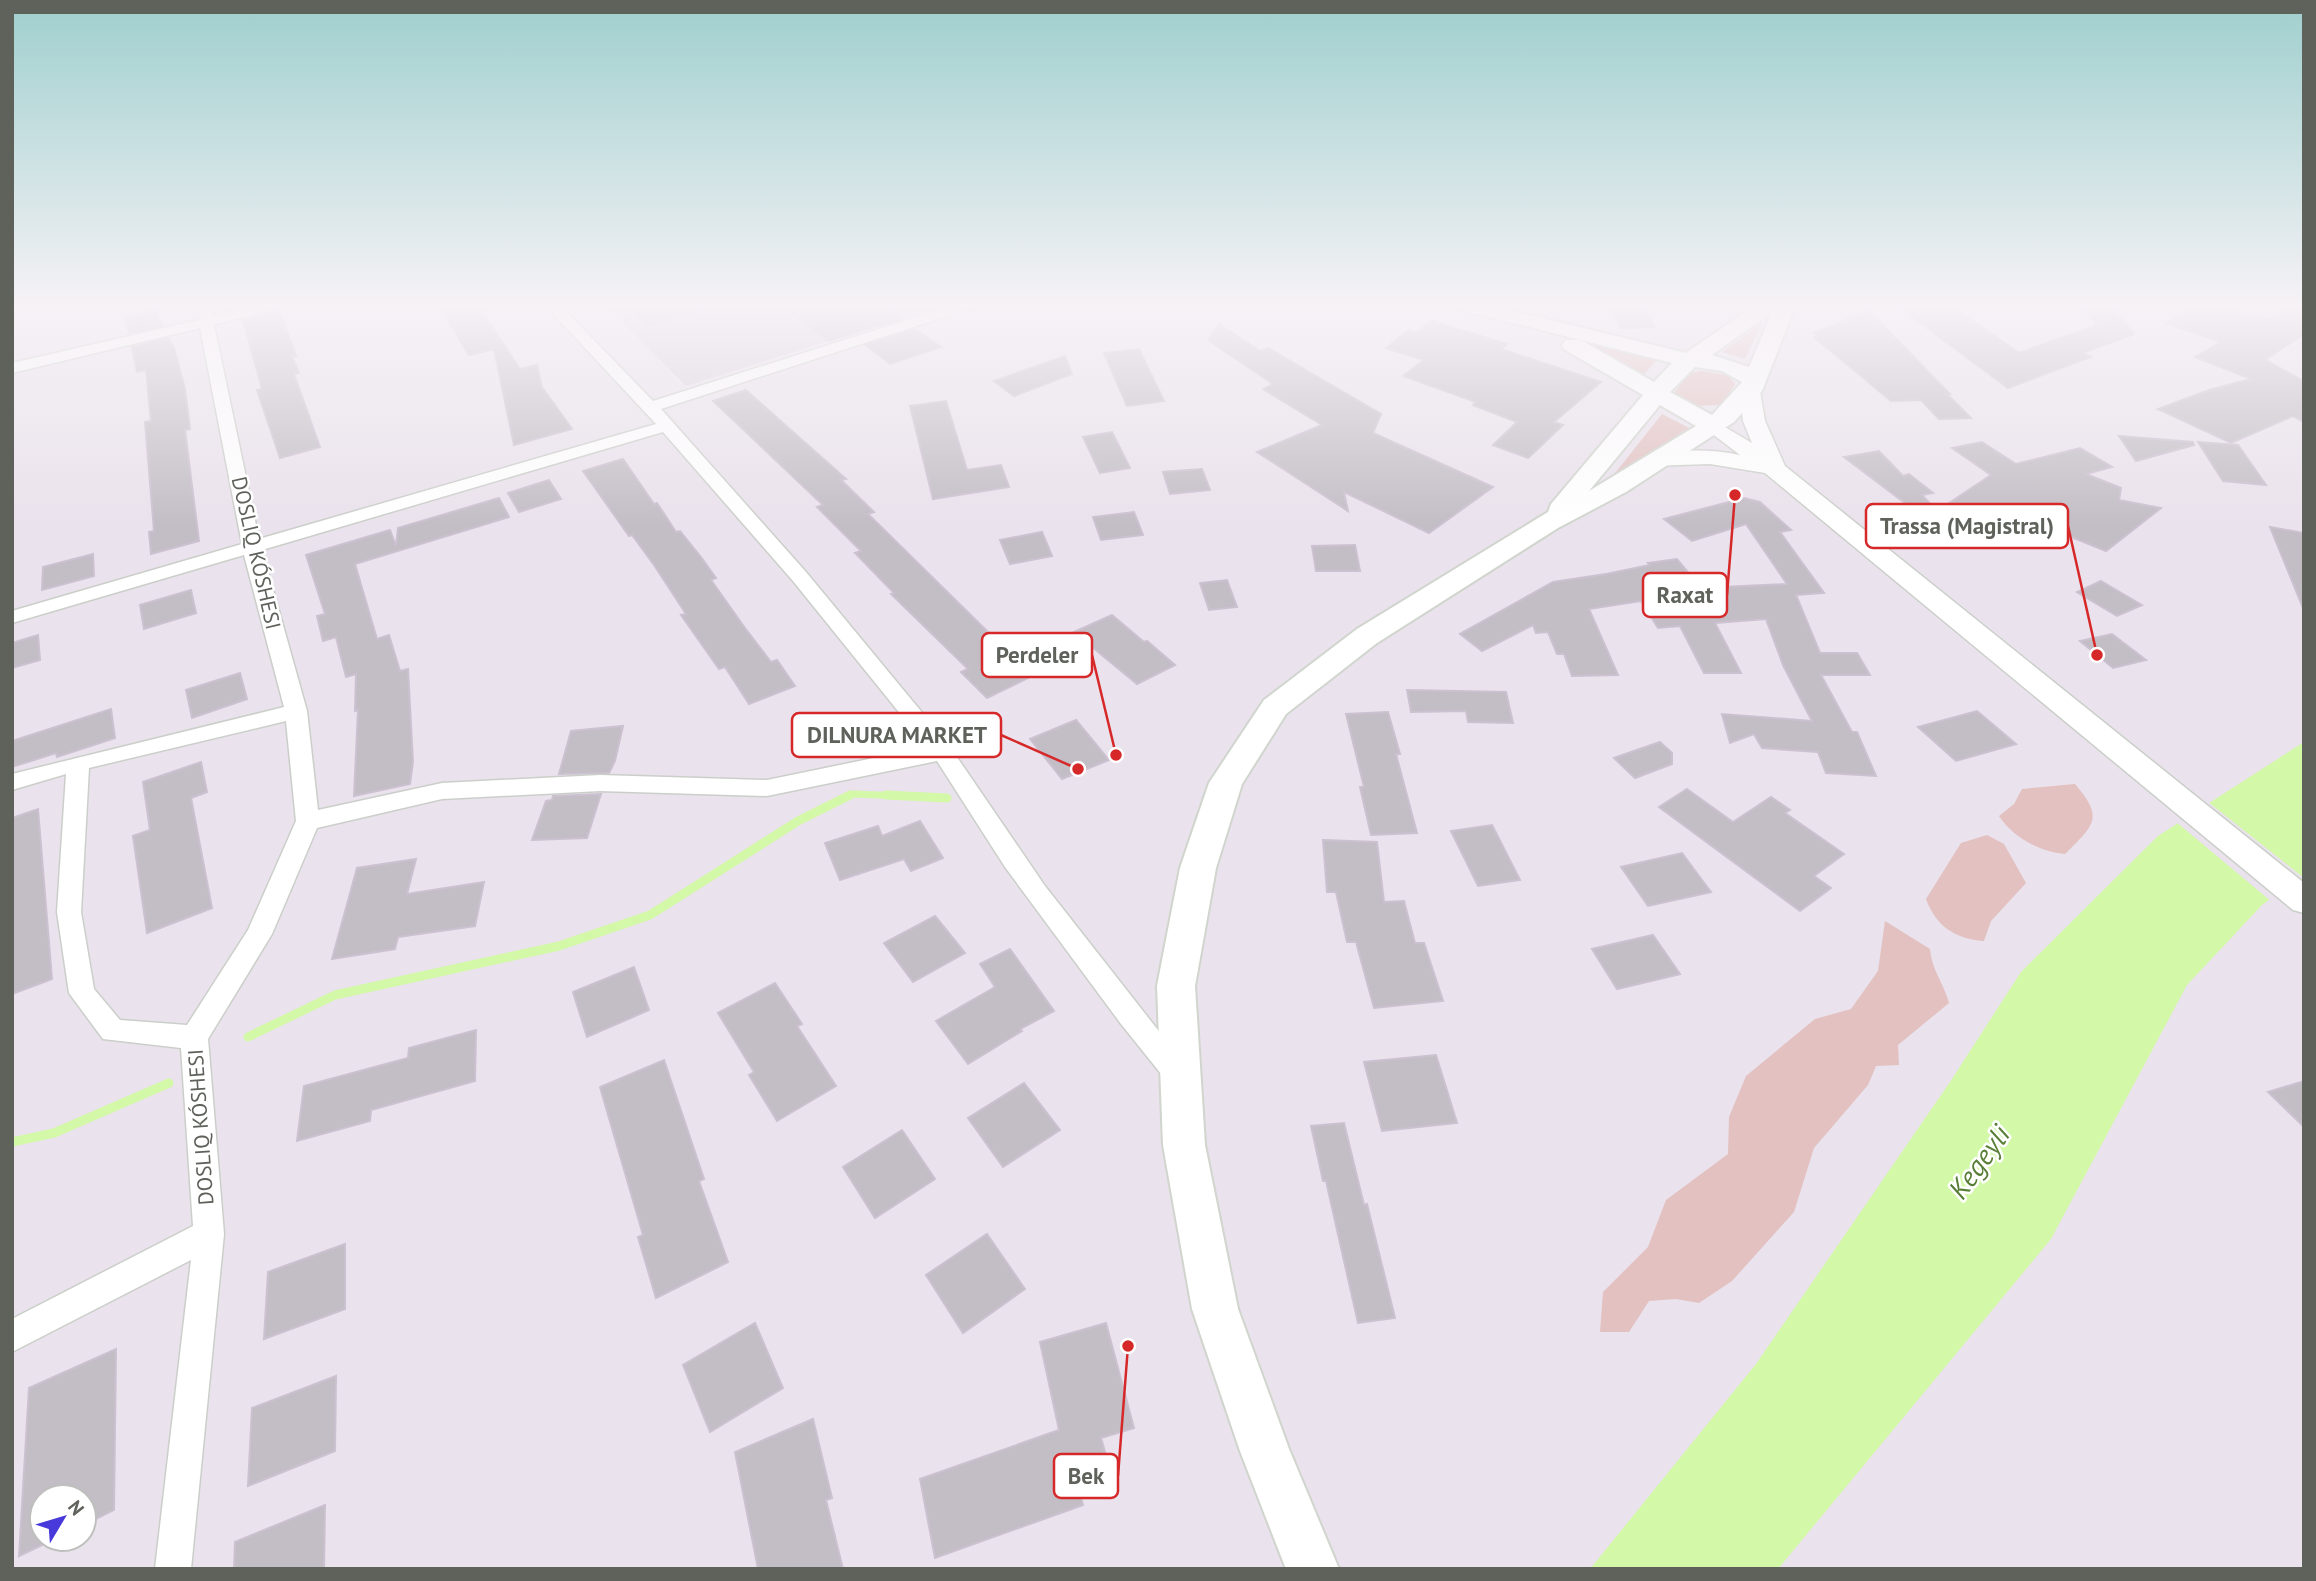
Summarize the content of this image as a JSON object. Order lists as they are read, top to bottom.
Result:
{
  "water": ["Kegeyli"],
  "places": [
    "Raxat",
    "Trassa (Magistral)",
    "Perdeler",
    "DILNURA MARKET",
    "Bek"
  ],
  "north": "top right"
}
